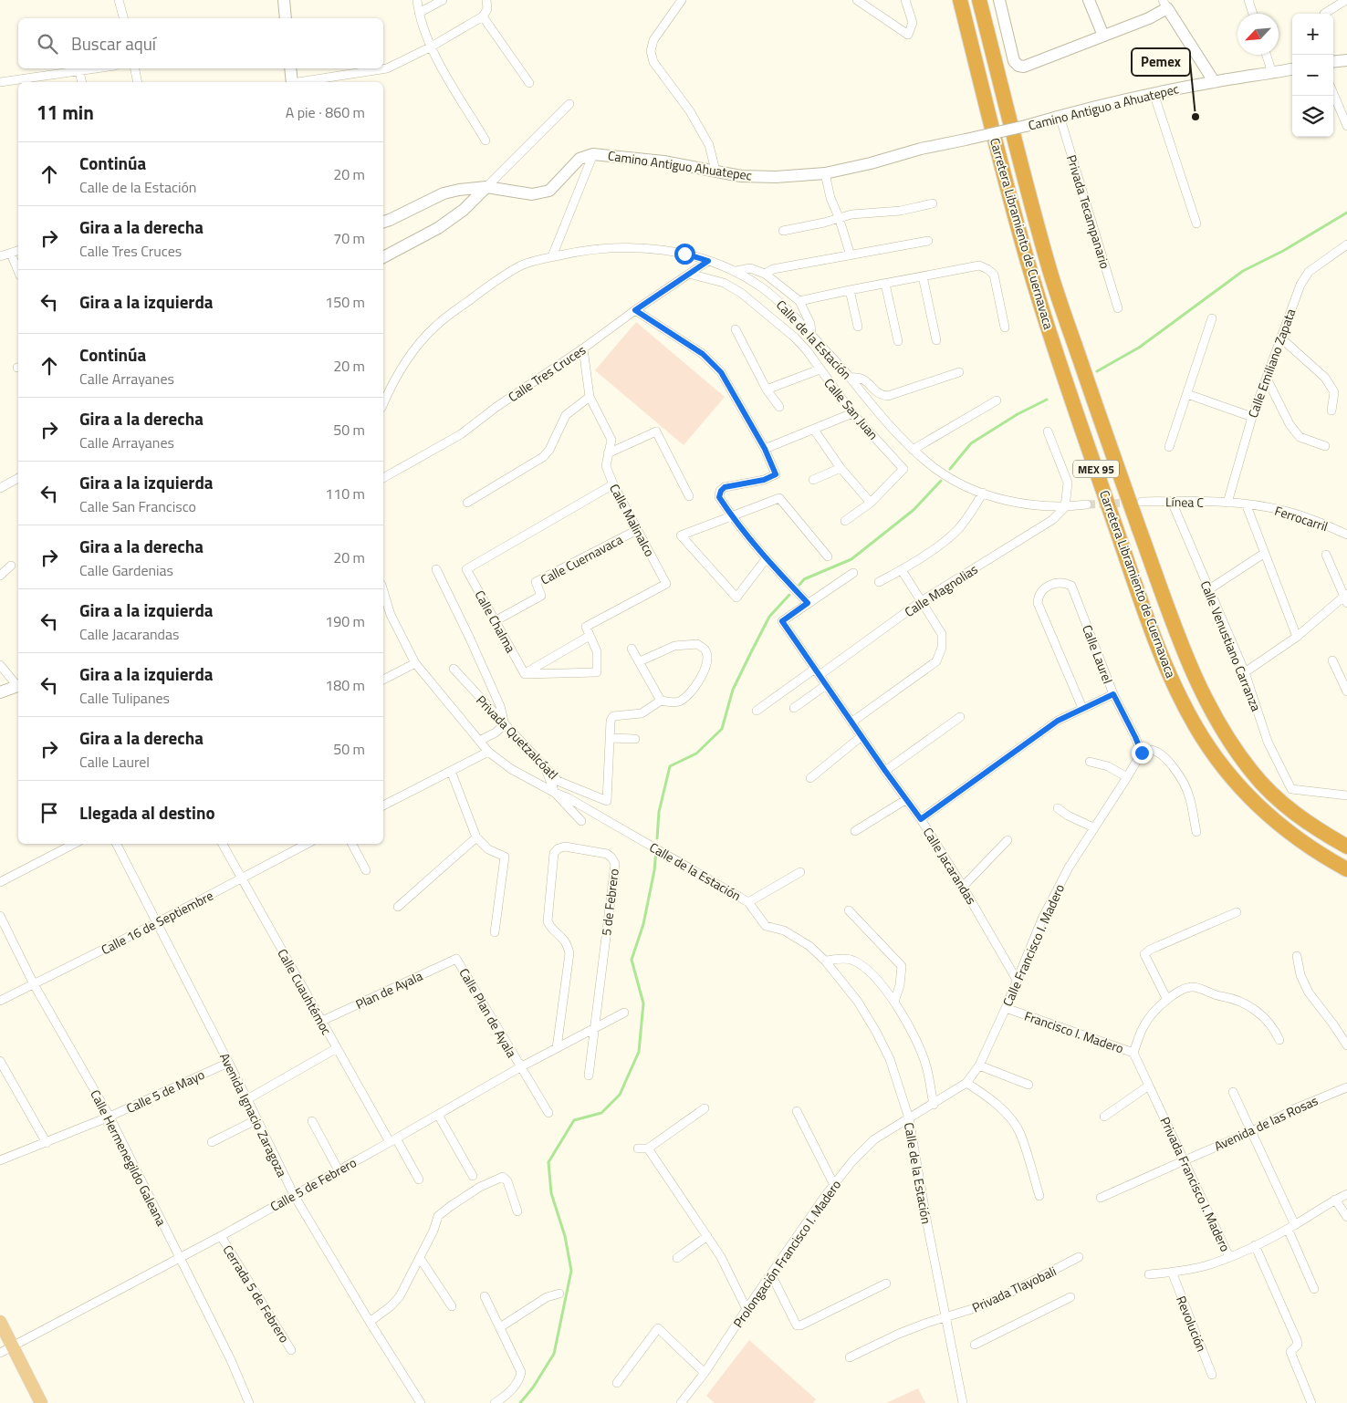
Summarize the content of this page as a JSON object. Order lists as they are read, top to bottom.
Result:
{
  "streets": {
    "highway": ["Carretera Libramiento de Cuernavaca", "MEX 95"],
    "street": [
      "Camino Antiguo a Ahuatepec",
      "Camino Antiguo Ahuatepec",
      "Privada Tecampanario",
      "Calle de la Estación",
      "Calle Emiliano Zapata",
      "Calle Tres Cruces",
      "Calle San Juan",
      "Línea C",
      "Ferrocarril",
      "Calle Malinalco",
      "Calle Cuernavaca",
      "Calle Magnolias",
      "Calle Chalma",
      "Calle Venustiano Carranza",
      "Calle Laurel",
      "Privada Quetzalcóatl",
      "Calle Jacarandas",
      "5 de Febrero",
      "Calle 16 de Septiembre",
      "Calle Francisco I. Madero",
      "Plan de Ayala",
      "Calle Cuauhtémoc",
      "Calle Plan de Ayala",
      "Francisco I. Madero",
      "Calle 5 de Mayo",
      "Avenida Ignacio Zaragoza",
      "Avenida de las Rosas",
      "Calle Hermenegildo Galeana",
      "Calle 5 de Febrero",
      "Privada Francisco I. Madero",
      "Prolongación Francisco I. Madero",
      "Privada Tlayobali",
      "Cerrada 5 de Febrero",
      "Revolución"
    ]
  },
  "crossings": [
    ["Camino Antiguo a Ahuatepec", "Camino Antiguo Ahuatepec"],
    ["Camino Antiguo a Ahuatepec", "Privada Tecampanario"],
    ["Calle de la Estación", "Calle Tres Cruces"],
    ["Calle de la Estación", "Calle Magnolias"],
    ["Calle de la Estación", "Calle Francisco I. Madero"],
    ["Calle de la Estación", "Prolongación Francisco I. Madero"],
    ["Calle de la Estación", "Privada Tlayobali"],
    ["Calle Emiliano Zapata", "Línea C"],
    ["Calle Emiliano Zapata", "Ferrocarril"],
    ["Calle Tres Cruces", "Calle San Juan"],
    ["Calle Tres Cruces", "Calle Malinalco"],
    ["Línea C", "Ferrocarril"],
    ["Línea C", "Calle Venustiano Carranza"],
    ["Calle Malinalco", "Calle Cuernavaca"],
    ["Calle Malinalco", "Calle Chalma"],
    ["Calle Cuernavaca", "Calle Chalma"],
    ["Calle Magnolias", "Calle Jacarandas"],
    ["Calle Laurel", "Calle Francisco I. Madero"],
    ["Calle Jacarandas", "Calle Francisco I. Madero"],
    ["5 de Febrero", "Calle 5 de Febrero"],
    ["Calle 16 de Septiembre", "Calle Cuauhtémoc"],
    ["Calle 16 de Septiembre", "Avenida Ignacio Zaragoza"],
    ["Calle 16 de Septiembre", "Calle Hermenegildo Galeana"],
    ["Calle Francisco I. Madero", "Francisco I. Madero"],
    ["Calle Francisco I. Madero", "Prolongación Francisco I. Madero"],
    ["Plan de Ayala", "Calle Cuauhtémoc"],
    ["Plan de Ayala", "Calle Plan de Ayala"],
    ["Calle Cuauhtémoc", "Calle 5 de Febrero"],
    ["Calle Plan de Ayala", "Calle 5 de Febrero"],
    ["Francisco I. Madero", "Privada Francisco I. Madero"],
    ["Calle 5 de Mayo", "Avenida Ignacio Zaragoza"],
    ["Calle 5 de Mayo", "Calle Hermenegildo Galeana"],
    ["Avenida Ignacio Zaragoza", "Calle 5 de Febrero"],
    ["Avenida de las Rosas", "Privada Francisco I. Madero"],
    ["Calle Hermenegildo Galeana", "Calle 5 de Febrero"],
    ["Calle 5 de Febrero", "Cerrada 5 de Febrero"]
  ],
  "places": ["Pemex"],
  "north": "bottom left",
  "page": {
    "map_buttons": ["+", "−"],
    "search": "Buscar aquí",
    "heading": ["11 min", "A pie · 860 m"],
    "list": [
      ["Continúa", "Calle de la Estación", "20 m"],
      ["Gira a la derecha", "Calle Tres Cruces", "70 m"],
      ["Gira a la izquierda", "150 m"],
      ["Continúa", "Calle Arrayanes", "20 m"],
      ["Gira a la derecha", "Calle Arrayanes", "50 m"],
      ["Gira a la izquierda", "Calle San Francisco", "110 m"],
      ["Gira a la derecha", "Calle Gardenias", "20 m"],
      ["Gira a la izquierda", "Calle Jacarandas", "190 m"],
      ["Gira a la izquierda", "Calle Tulipanes", "180 m"],
      ["Gira a la derecha", "Calle Laurel", "50 m"],
      "Llegada al destino"
    ]
  }
}
